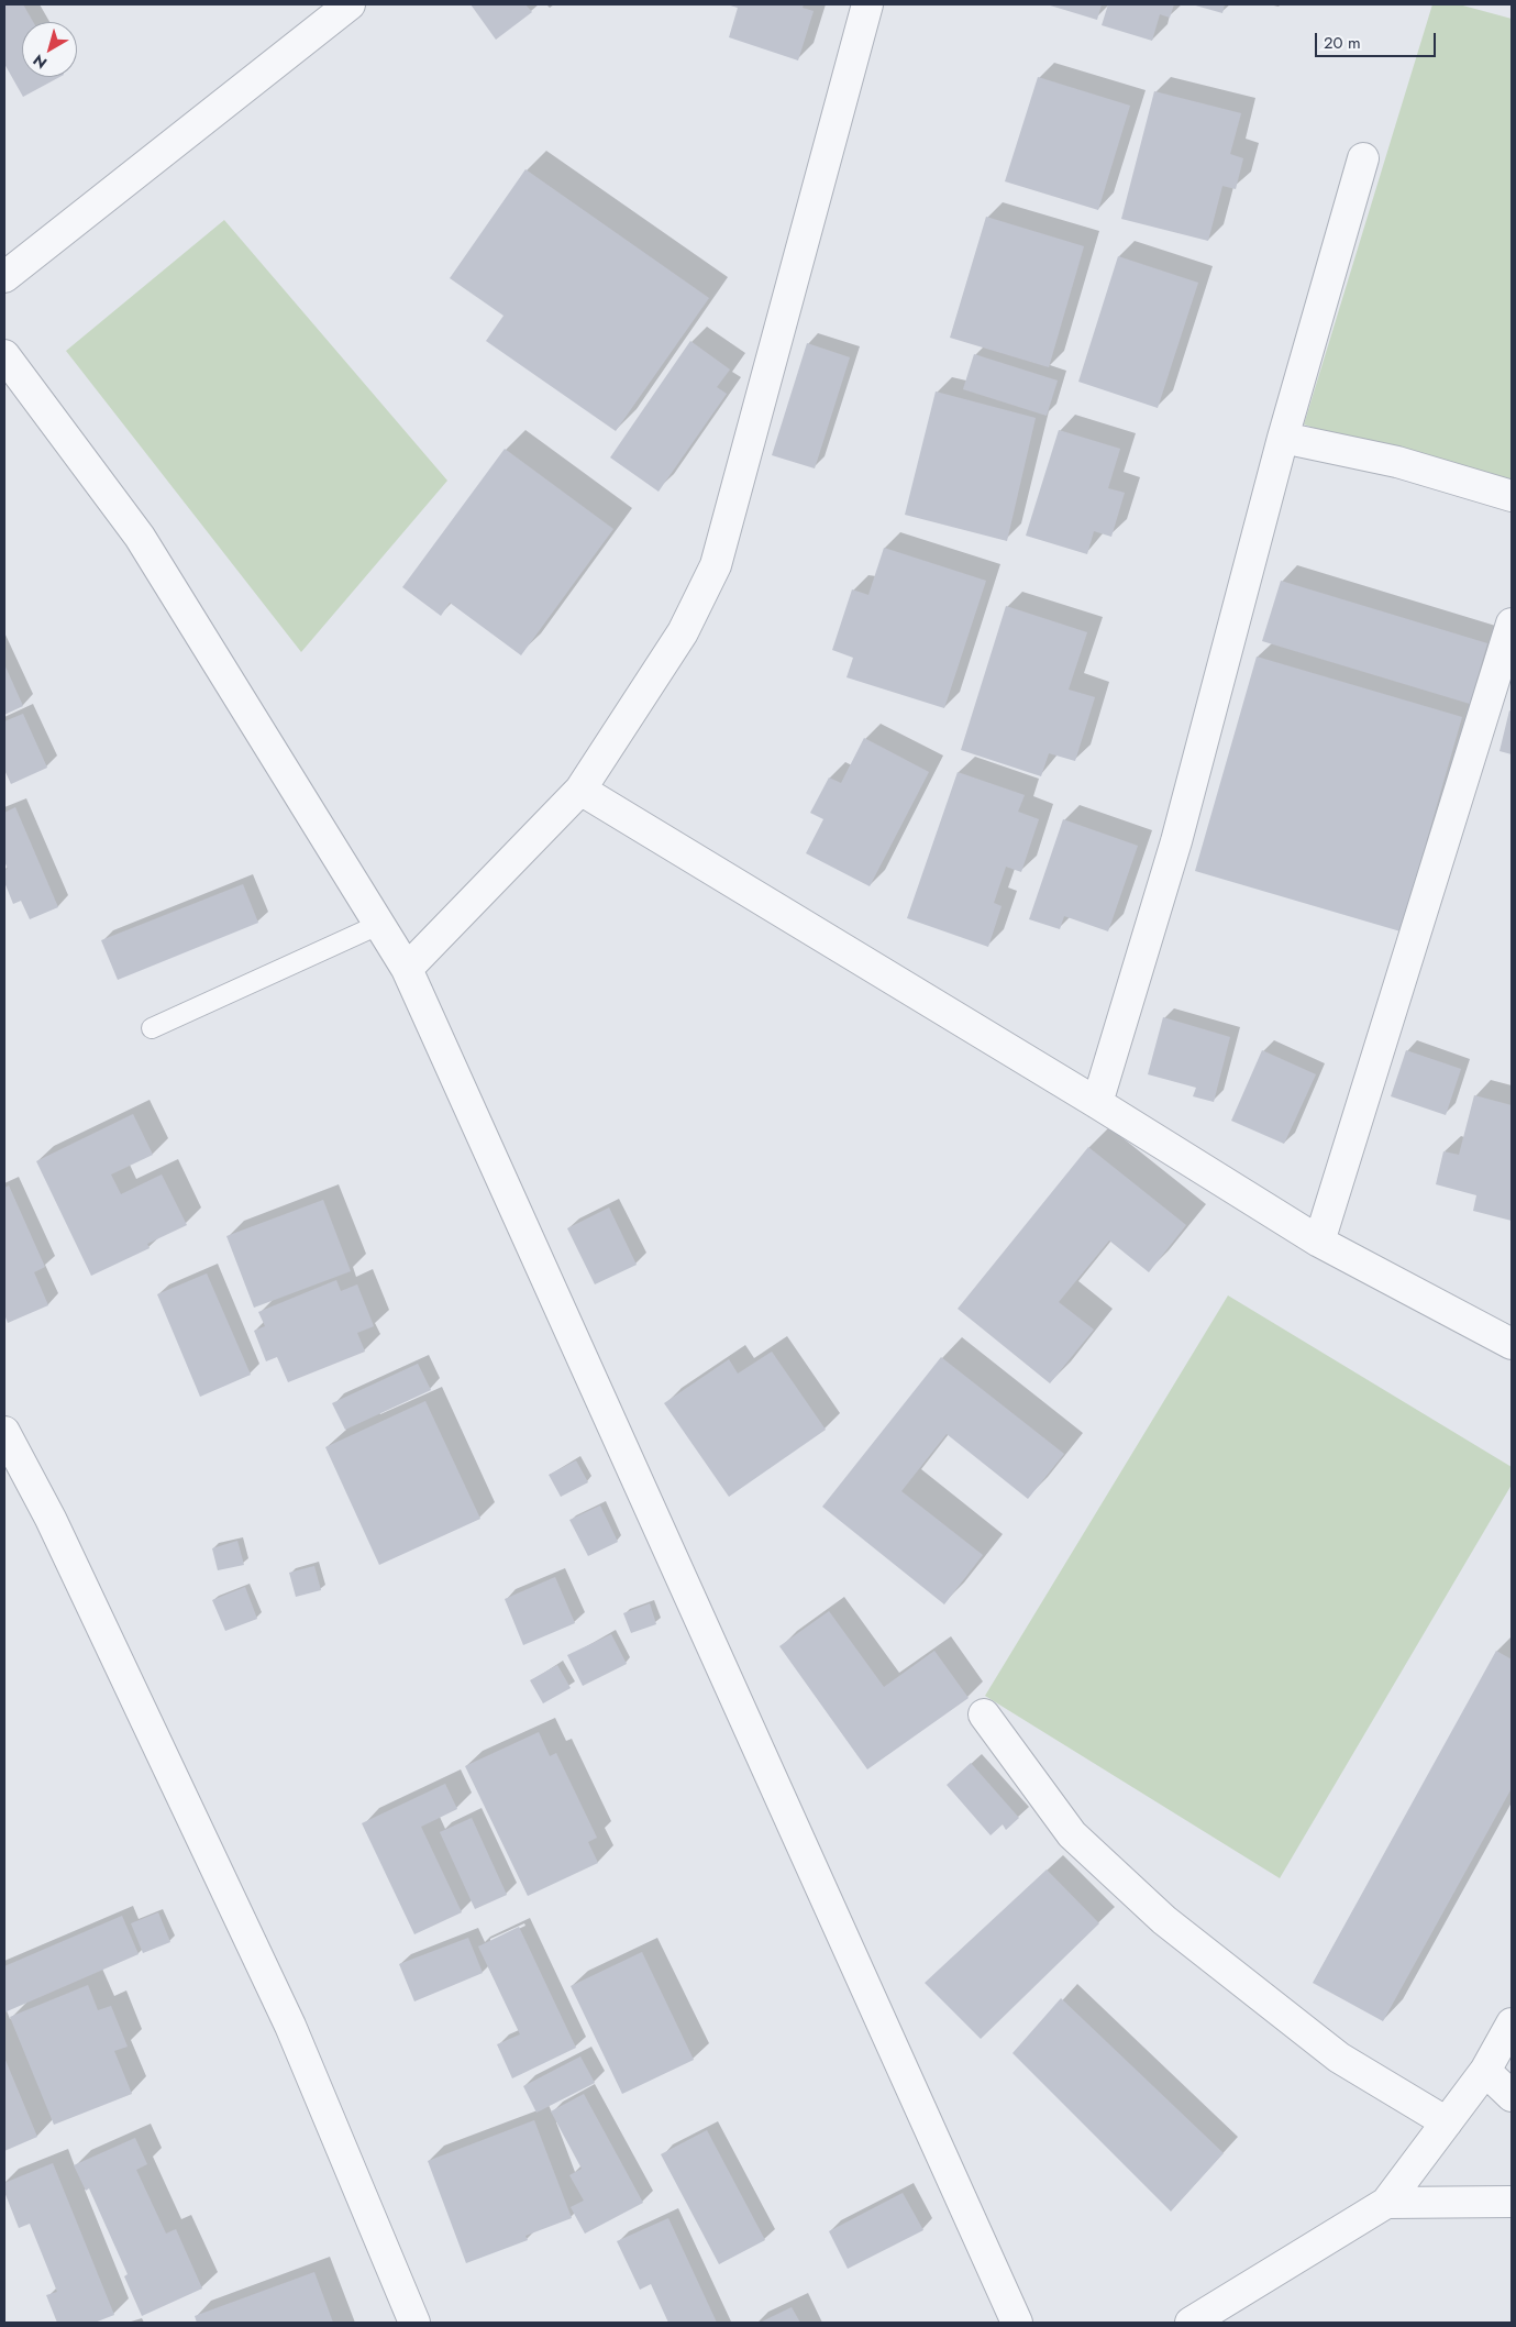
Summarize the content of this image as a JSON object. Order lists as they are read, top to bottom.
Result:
{
  "scale_bar": "20 m",
  "north": "bottom left"
}
